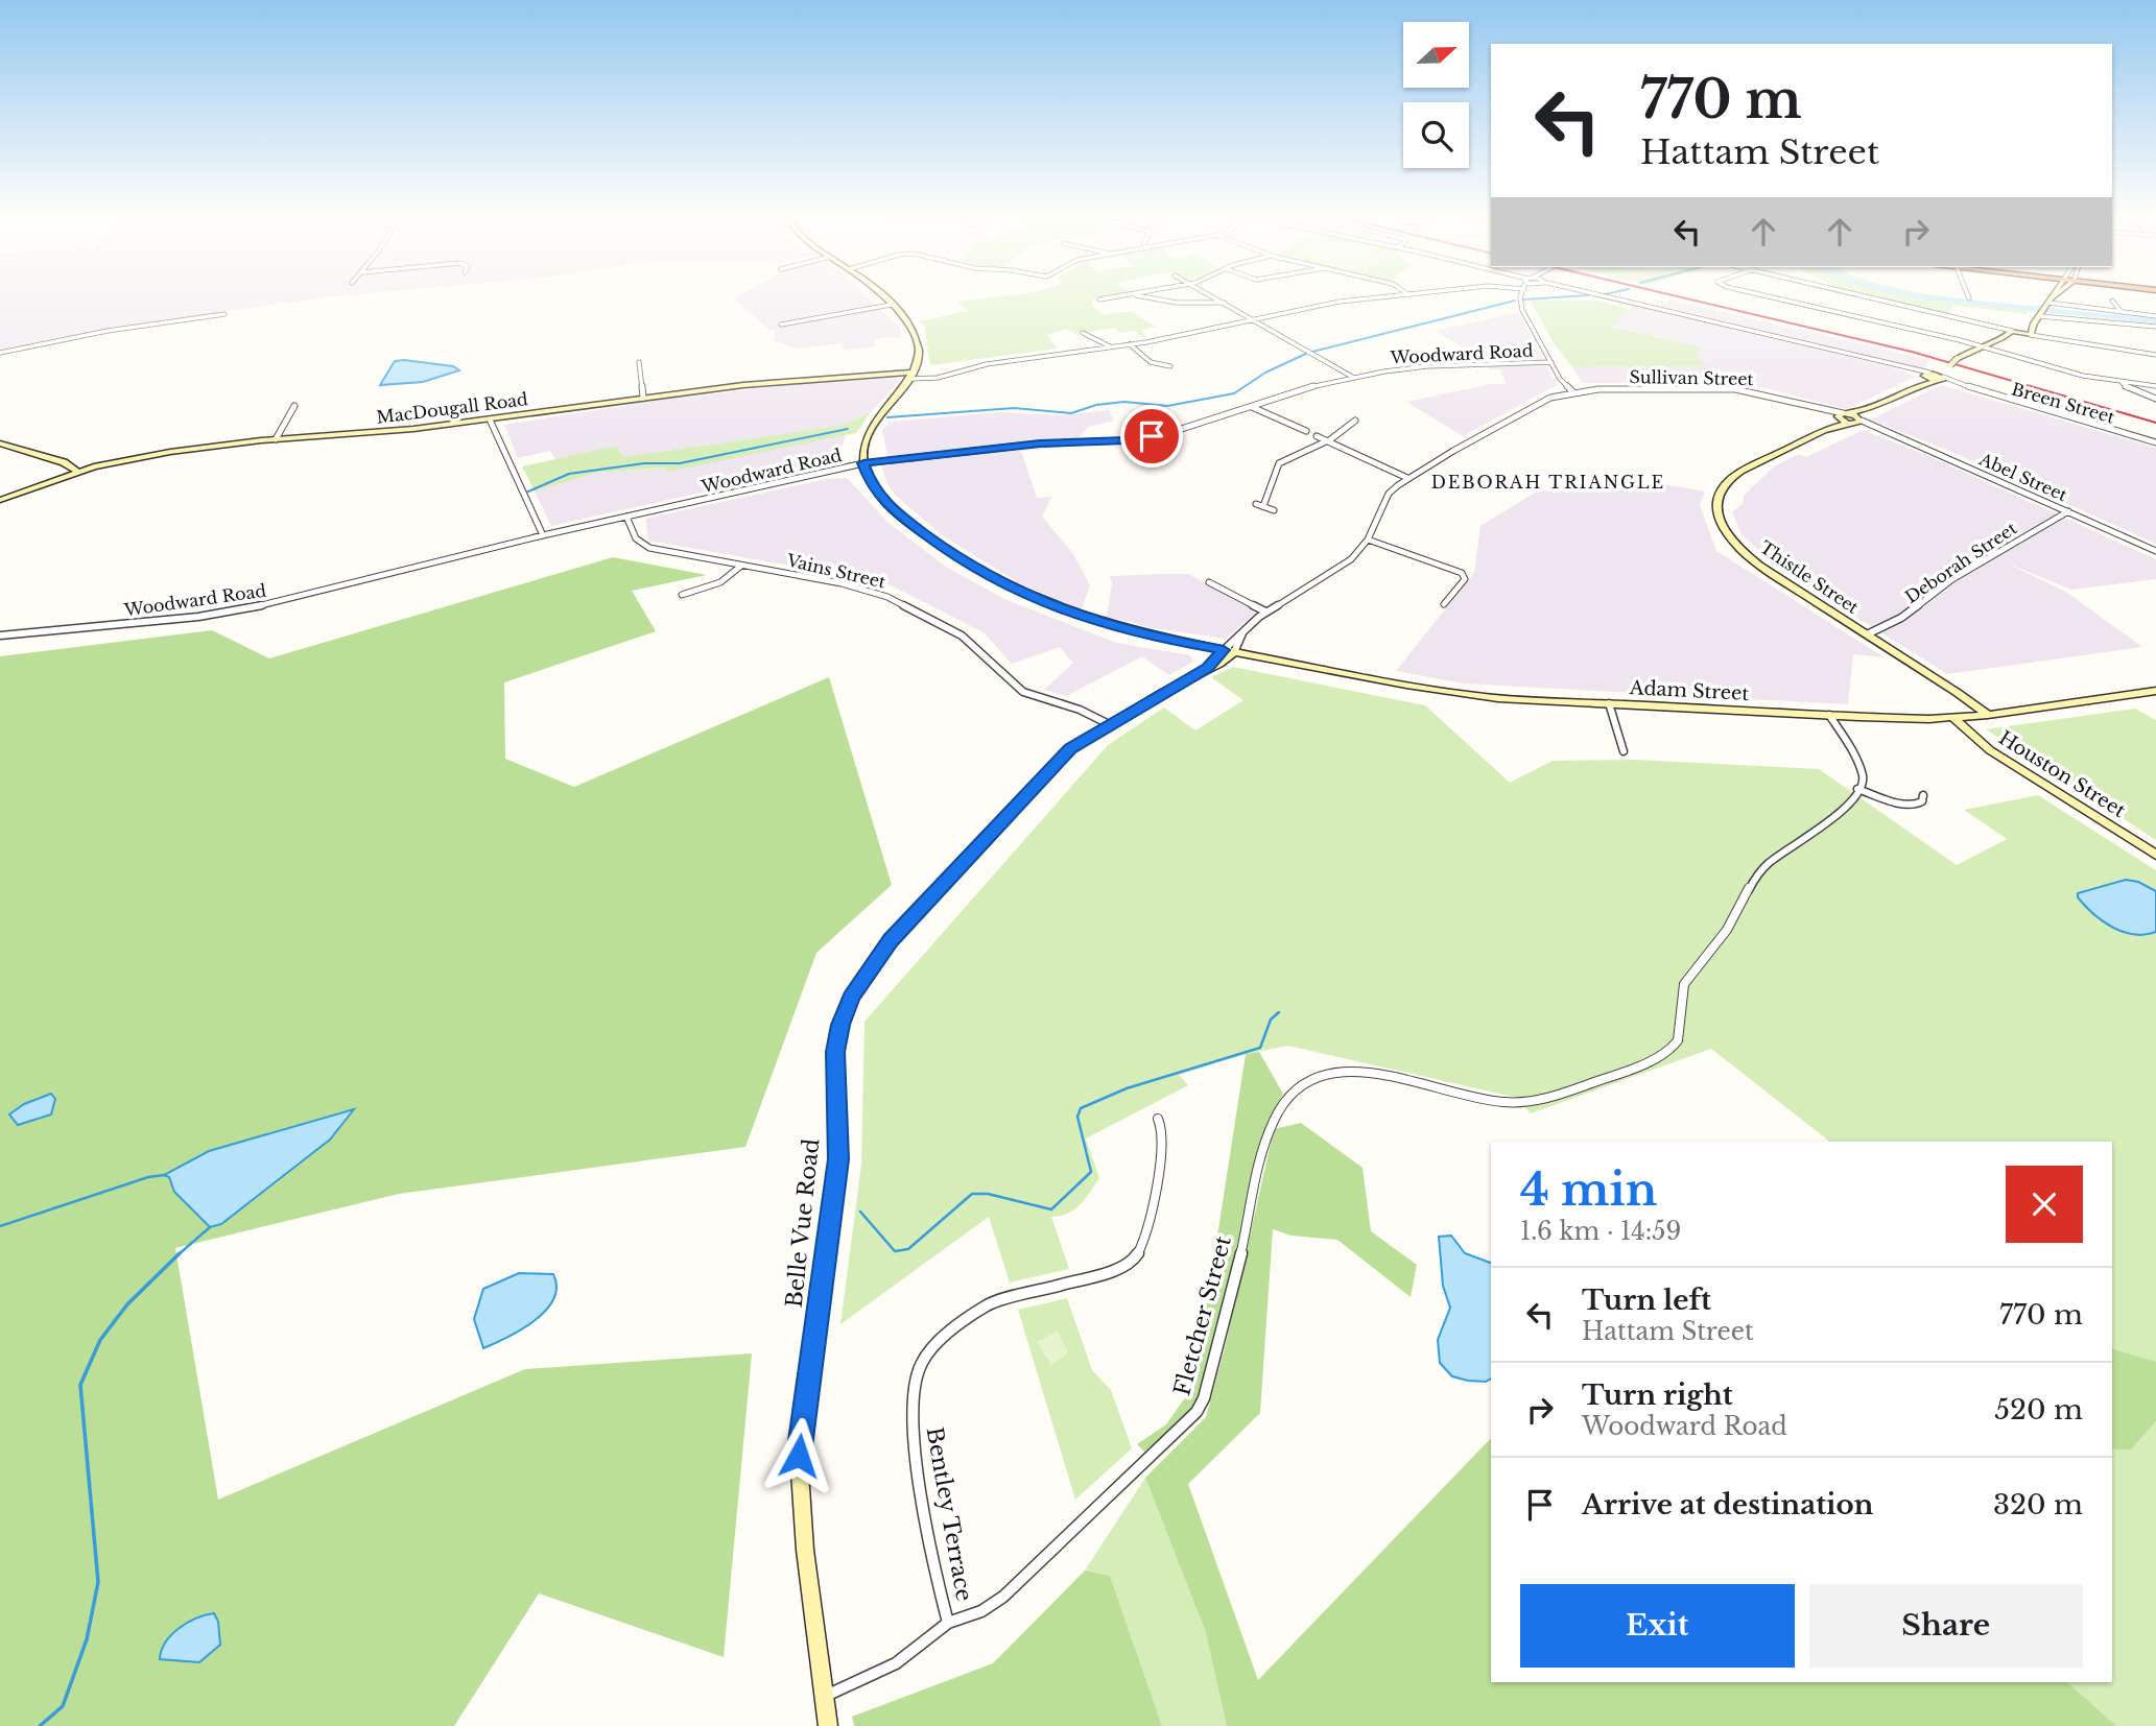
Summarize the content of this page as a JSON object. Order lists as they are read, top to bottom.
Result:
{
  "streets": {
    "street": [
      "Woodward Road",
      "Sullivan Street",
      "Breen Street",
      "MacDougall Road",
      "Abel Street",
      "Deborah Street",
      "Vains Street",
      "Thistle Street",
      "Adam Street",
      "Houston Street",
      "Belle Vue Road",
      "Fletcher Street",
      "Bentley Terrace"
    ]
  },
  "crossings": [
    ["Woodward Road", "Vains Street"],
    ["Woodward Road", "Adam Street"],
    ["Abel Street", "Deborah Street"],
    ["Abel Street", "Thistle Street"],
    ["Deborah Street", "Thistle Street"],
    ["Vains Street", "Belle Vue Road"],
    ["Thistle Street", "Adam Street"],
    ["Adam Street", "Houston Street"],
    ["Adam Street", "Belle Vue Road"],
    ["Belle Vue Road", "Fletcher Street"],
    ["Fletcher Street", "Bentley Terrace"]
  ],
  "districts": ["DEBORAH TRIANGLE"],
  "north": "right",
  "page": {
    "turn": ["770 m", "Hattam Street"],
    "heading": ["4 min", "1.6 km · 14:59"],
    "list": [
      {
        "name": "Turn left",
        "note": "Hattam Street",
        "value": "770 m"
      },
      {
        "name": "Turn right",
        "note": "Woodward Road",
        "value": "520 m"
      },
      {
        "name": "Arrive at destination",
        "value": "320 m"
      }
    ],
    "buttons": ["Exit", "Share"]
  }
}
